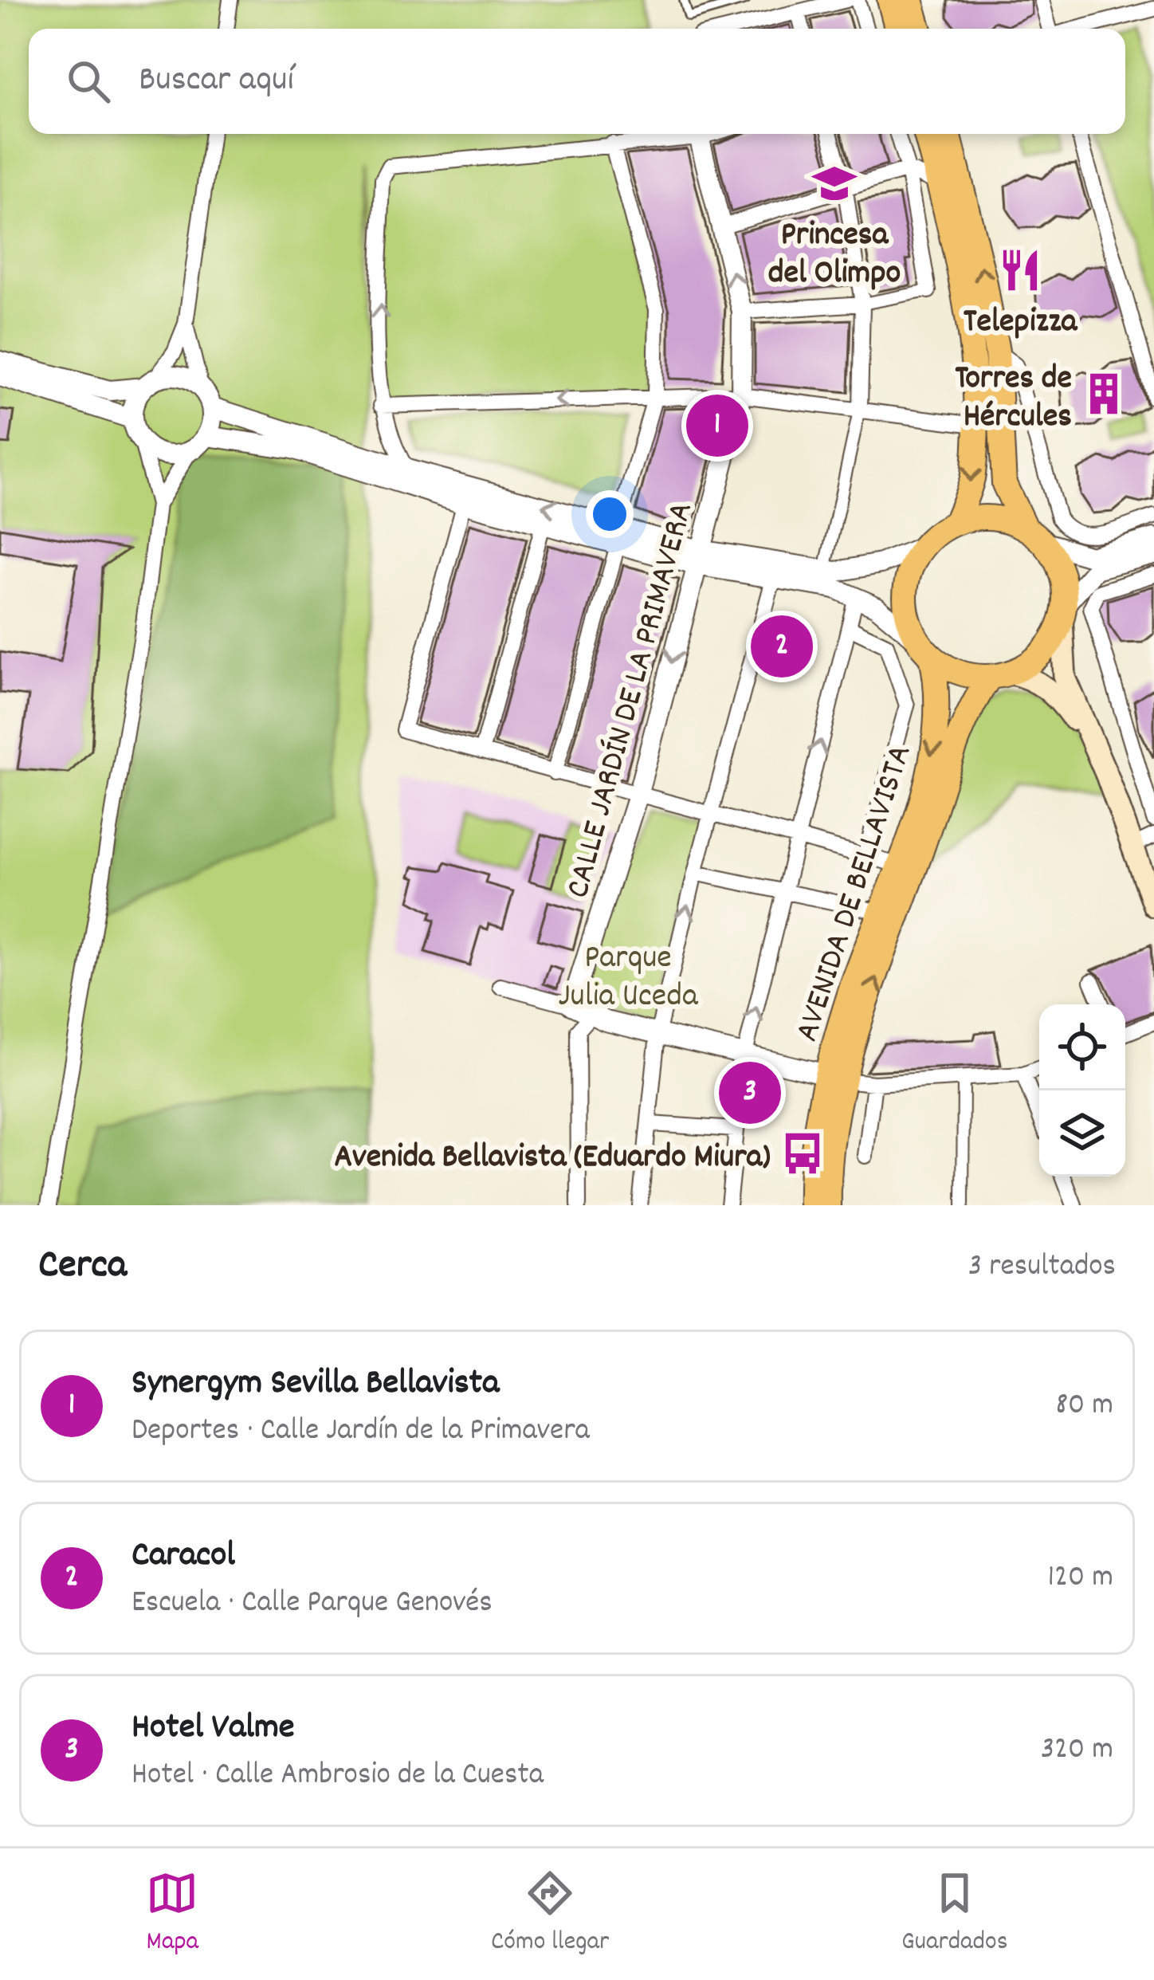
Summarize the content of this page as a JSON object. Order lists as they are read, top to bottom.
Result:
{
  "streets": {
    "main road": ["AVENIDA DE BELLAVISTA"],
    "street": ["CALLE JARDÍN DE LA PRIMAVERA"]
  },
  "parks": ["Parque Julia Uceda"],
  "places": {
    "school or university": ["Princesa del Olimpo"],
    "restaurant": ["Telepizza"],
    "building": ["Torres de Hércules"],
    "bus stop": ["Avenida Bellavista (Eduardo Miura)"]
  },
  "page": {
    "search": "Buscar aquí",
    "pins": ["1", "2", "3"],
    "heading": ["Cerca", "3 resultados"],
    "list": [
      {
        "mark": "1",
        "name": "Synergym Sevilla Bellavista",
        "note": "Deportes · Calle Jardín de la Primavera",
        "value": "80 m"
      },
      {
        "mark": "2",
        "name": "Caracol",
        "note": "Escuela · Calle Parque Genovés",
        "value": "120 m"
      },
      {
        "mark": "3",
        "name": "Hotel Valme",
        "note": "Hotel · Calle Ambrosio de la Cuesta",
        "value": "320 m"
      }
    ],
    "nav": ["Mapa", "Cómo llegar", "Guardados"]
  }
}
